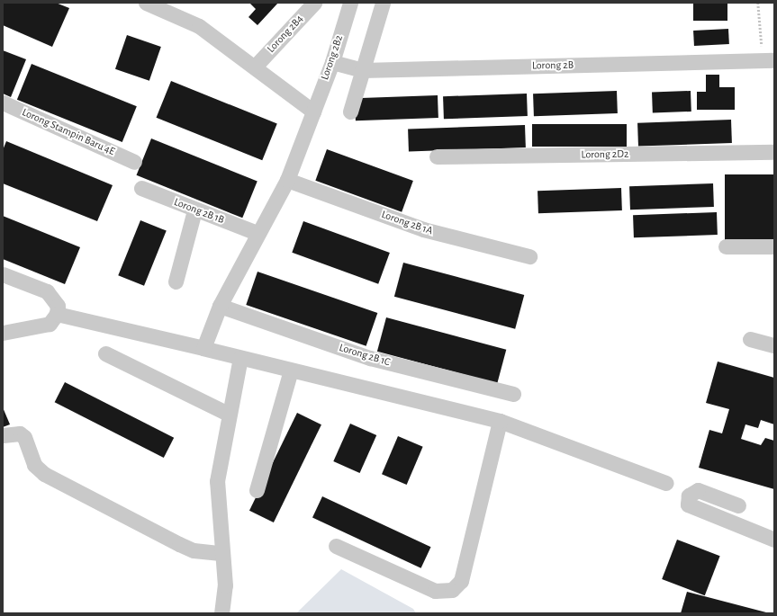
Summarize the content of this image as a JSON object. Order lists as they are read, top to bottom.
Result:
{
  "streets": {
    "street": [
      "Lorong 2B4",
      "Lorong 2B2",
      "Lorong 2B",
      "Lorong Stampin Baru 4E",
      "Lorong 2D2",
      "Lorong 2B 1B",
      "Lorong 2B 1A",
      "Lorong 2B 1C"
    ]
  },
  "crossings": [
    ["Lorong 2B2", "Lorong 2B"],
    ["Lorong 2B2", "Lorong 2B 1B"],
    ["Lorong 2B2", "Lorong 2B 1A"],
    ["Lorong 2B2", "Lorong 2B 1C"]
  ]
}
